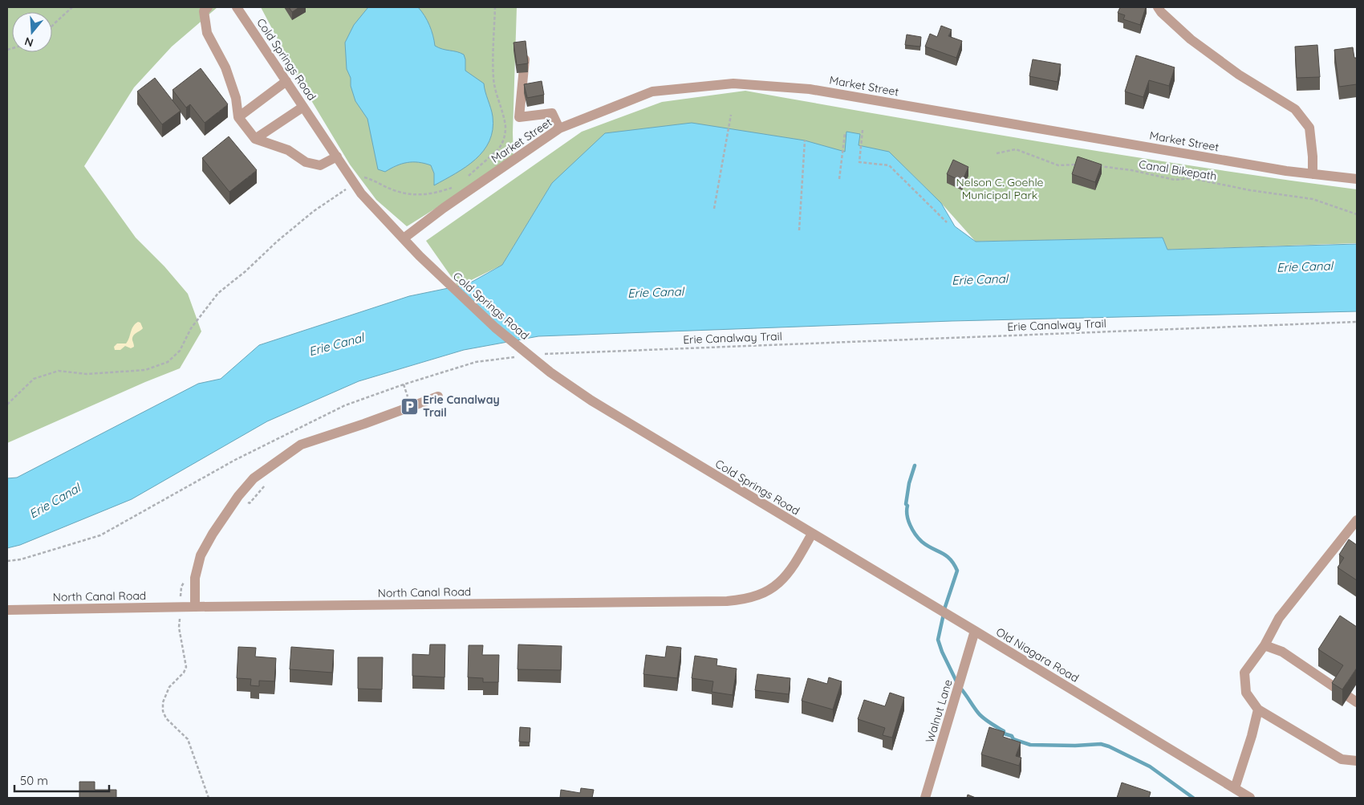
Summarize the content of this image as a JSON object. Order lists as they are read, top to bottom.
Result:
{
  "streets": {
    "street": [
      "Cold Springs Road",
      "Market Street",
      "North Canal Road",
      "Old Niagara Road",
      "Walnut Lane"
    ],
    "path": ["Canal Bikepath", "Erie Canalway Trail"]
  },
  "crossings": [
    ["Cold Springs Road", "Market Street"],
    ["Cold Springs Road", "North Canal Road"],
    ["Cold Springs Road", "Old Niagara Road"],
    ["North Canal Road", "Old Niagara Road"],
    ["Old Niagara Road", "Walnut Lane"]
  ],
  "water": ["Erie Canal"],
  "parks": ["Nelson C. Goehle Municipal Park"],
  "places": {
    "parking": ["Erie Canalway Trail"]
  },
  "scale_bar": "50 m",
  "north": "bottom"
}
